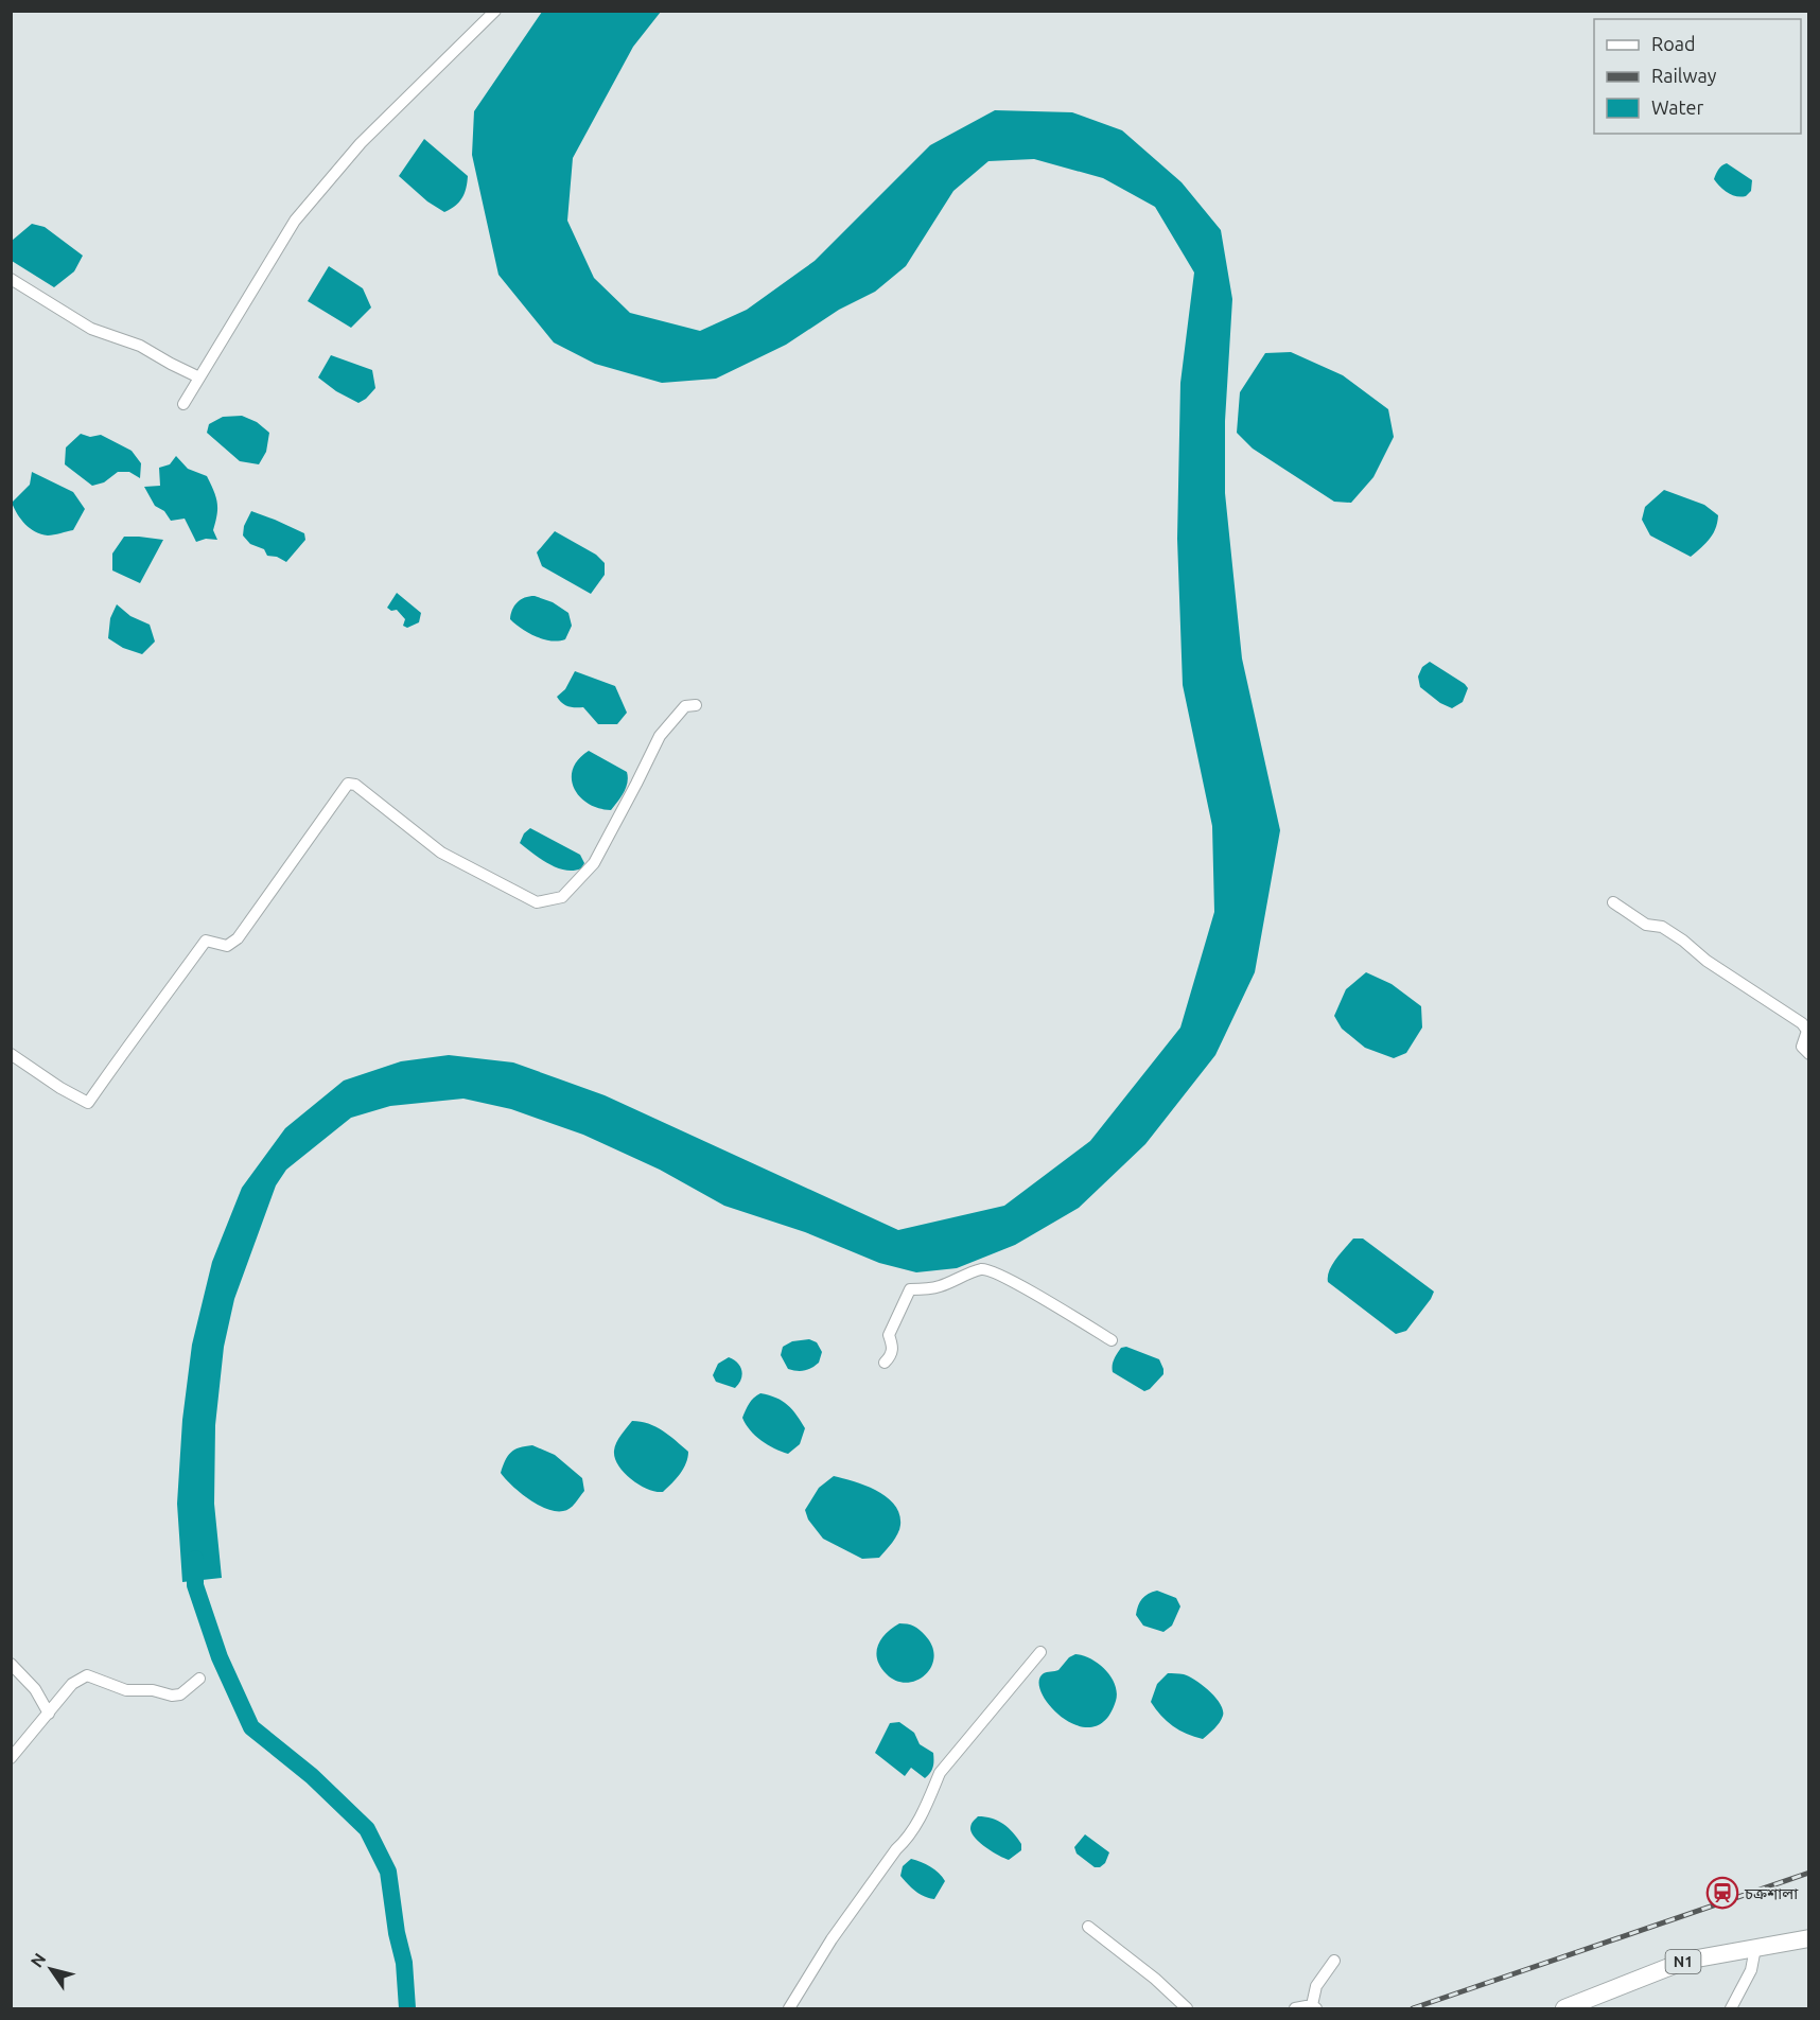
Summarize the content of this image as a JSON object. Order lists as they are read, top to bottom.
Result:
{
  "streets": {
    "highway": ["N1"]
  },
  "places": {
    "station": ["চক্রশালা"]
  },
  "legend": ["Road", "Railway", "Water"],
  "north": "top left"
}
